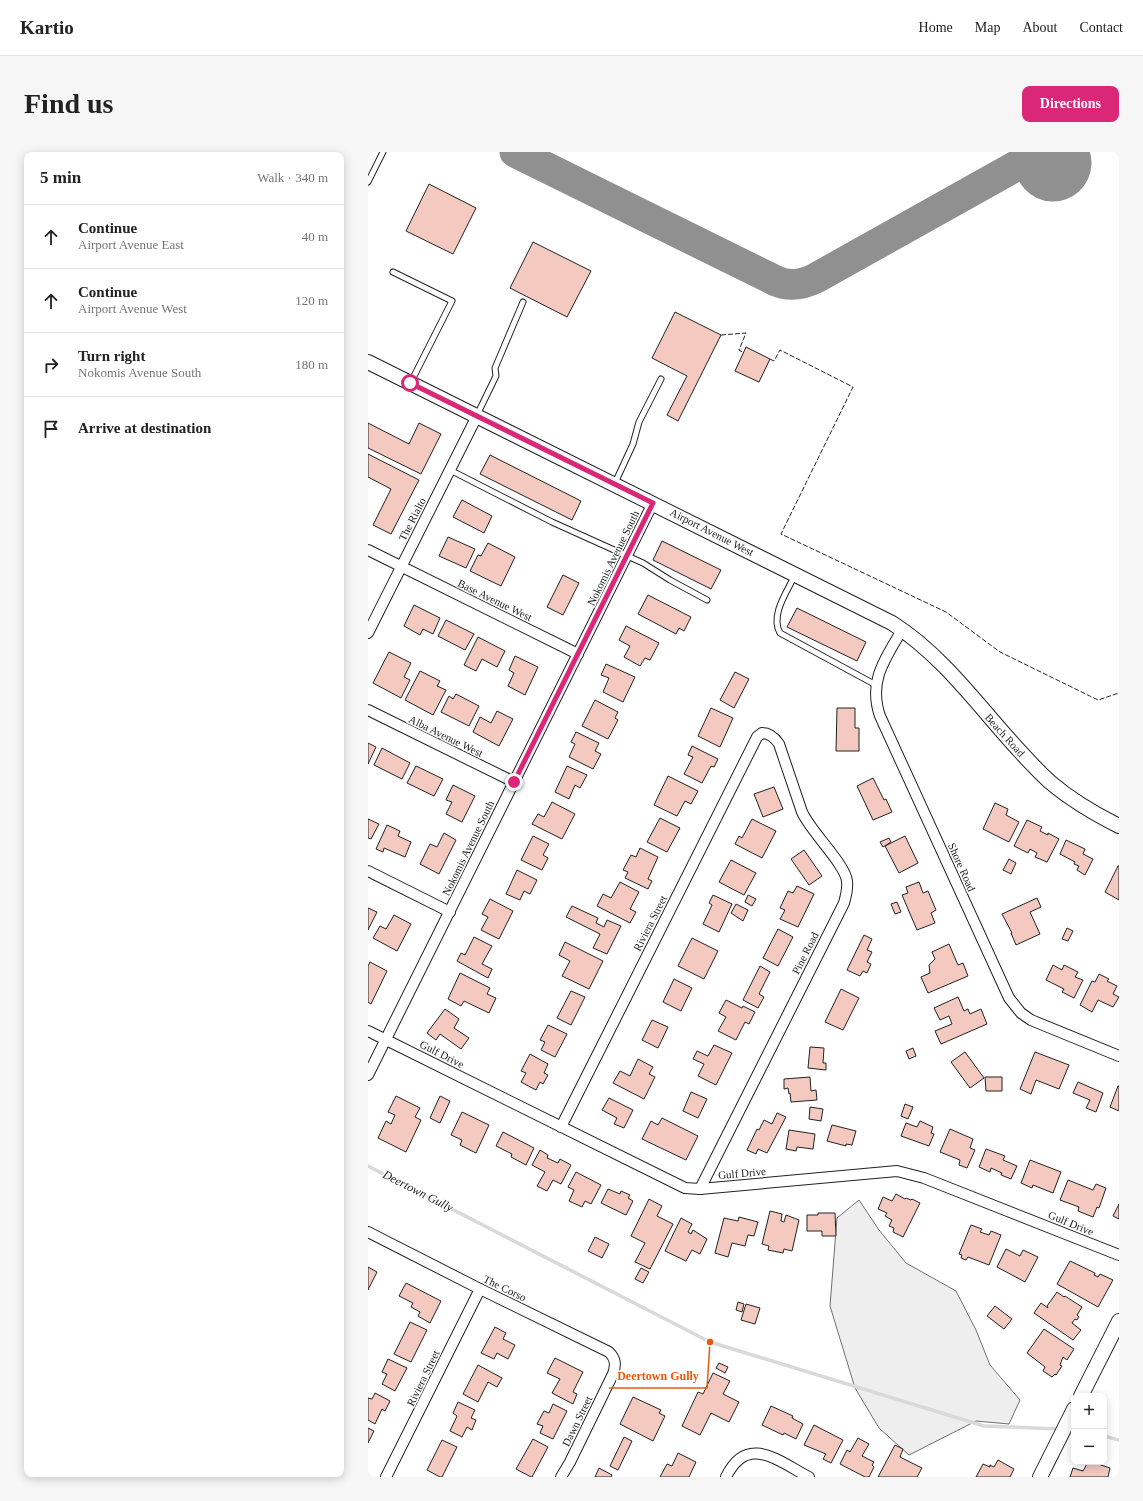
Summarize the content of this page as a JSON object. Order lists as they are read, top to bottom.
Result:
{
  "streets": {
    "street": [
      "The Rialto",
      "Airport Avenue West",
      "Nokomis Avenue South",
      "Base Avenue West",
      "Beach Road",
      "Alba Avenue West",
      "Shore Road",
      "Riviera Street",
      "Pine Road",
      "Gulf Drive",
      "The Corso",
      "Dawn Street"
    ]
  },
  "crossings": [
    ["The Rialto", "Airport Avenue West"],
    ["The Rialto", "Base Avenue West"],
    ["Airport Avenue West", "Nokomis Avenue South"],
    ["Airport Avenue West", "Beach Road"],
    ["Airport Avenue West", "Shore Road"],
    ["Nokomis Avenue South", "Base Avenue West"],
    ["Nokomis Avenue South", "Alba Avenue West"],
    ["Nokomis Avenue South", "Gulf Drive"],
    ["Beach Road", "Shore Road"],
    ["Riviera Street", "Pine Road"],
    ["Riviera Street", "Gulf Drive"],
    ["Riviera Street", "The Corso"],
    ["Pine Road", "Gulf Drive"],
    ["The Corso", "Dawn Street"]
  ],
  "water": ["Deertown Gully"],
  "places": ["Deertown Gully"],
  "page": {
    "header": "Kartio",
    "nav": [
      "Home",
      "Map",
      "About",
      "Contact"
    ],
    "buttons": "Directions",
    "title": "Find us",
    "heading": ["5 min", "Walk · 340 m"],
    "list": [
      ["Continue", "Airport Avenue East", "40 m"],
      ["Continue", "Airport Avenue West", "120 m"],
      ["Turn right", "Nokomis Avenue South", "180 m"],
      "Arrive at destination"
    ],
    "map_buttons": ["+", "−"]
  }
}
